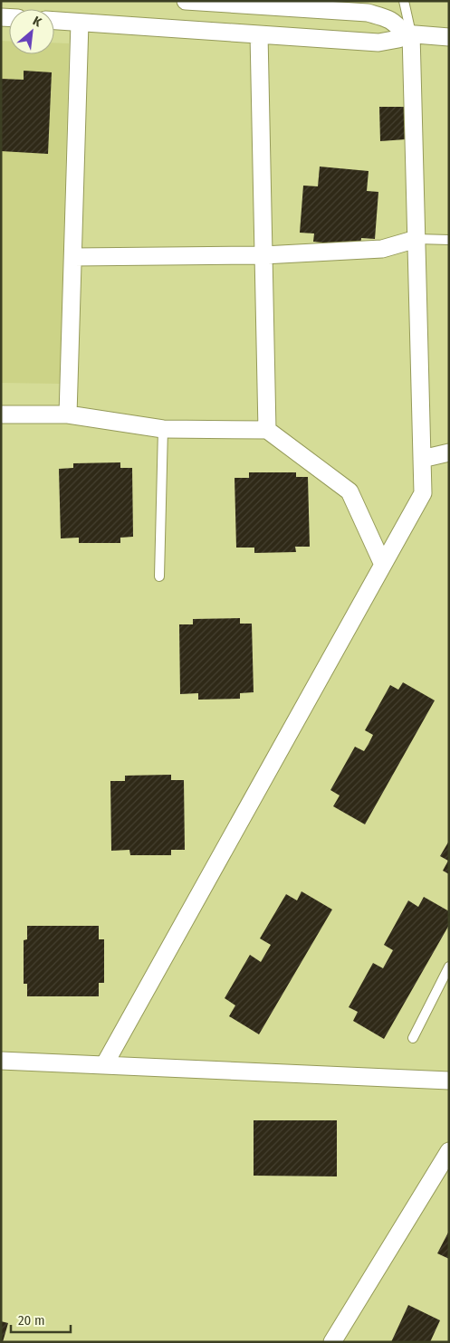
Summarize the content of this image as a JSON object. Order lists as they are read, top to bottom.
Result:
{
  "scale_bar": "20 m",
  "north": "top right"
}
